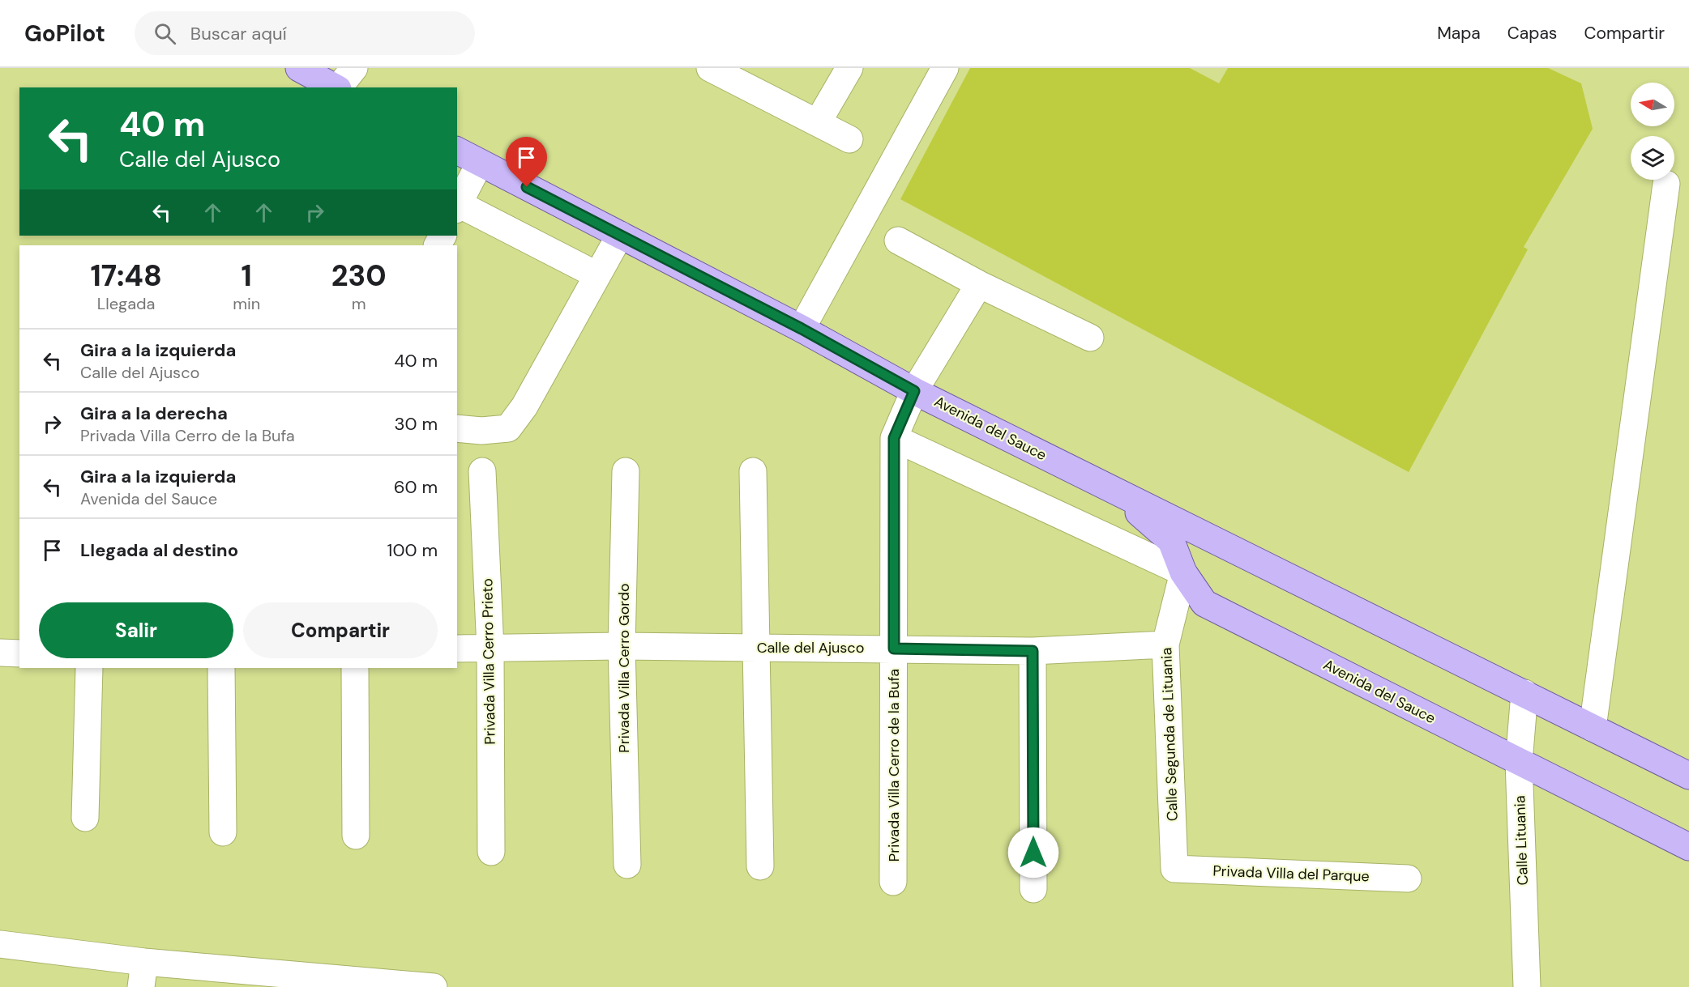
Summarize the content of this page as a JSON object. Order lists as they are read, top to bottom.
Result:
{
  "streets": {
    "main road": ["Avenida del Sauce"],
    "street": [
      "Calle del Ajusco",
      "Privada Villa Cerro Prieto",
      "Privada Villa Cerro Gordo",
      "Calle Segunda de Lituania",
      "Privada Villa Cerro de la Bufa",
      "Calle Lituania",
      "Privada Villa del Parque"
    ]
  },
  "crossings": [
    ["Avenida del Sauce", "Calle Segunda de Lituania"],
    ["Avenida del Sauce", "Privada Villa Cerro de la Bufa"],
    ["Avenida del Sauce", "Calle Lituania"],
    ["Calle del Ajusco", "Privada Villa Cerro Prieto"],
    ["Calle del Ajusco", "Privada Villa Cerro Gordo"],
    ["Calle del Ajusco", "Calle Segunda de Lituania"],
    ["Calle del Ajusco", "Privada Villa Cerro de la Bufa"],
    ["Calle Segunda de Lituania", "Privada Villa del Parque"]
  ],
  "north": "left",
  "page": {
    "header": "GoPilot",
    "search": "Buscar aquí",
    "nav": ["Mapa", "Capas", "Compartir"],
    "turn": ["40 m", "Calle del Ajusco"],
    "eta": [
      "17:48",
      "Llegada",
      "1",
      "min",
      "230",
      "m"
    ],
    "list": [
      {
        "name": "Gira a la izquierda",
        "note": "Calle del Ajusco",
        "value": "40 m"
      },
      {
        "name": "Gira a la derecha",
        "note": "Privada Villa Cerro de la Bufa",
        "value": "30 m"
      },
      {
        "name": "Gira a la izquierda",
        "note": "Avenida del Sauce",
        "value": "60 m"
      },
      {
        "name": "Llegada al destino",
        "value": "100 m"
      }
    ],
    "buttons": ["Salir", "Compartir"]
  }
}
